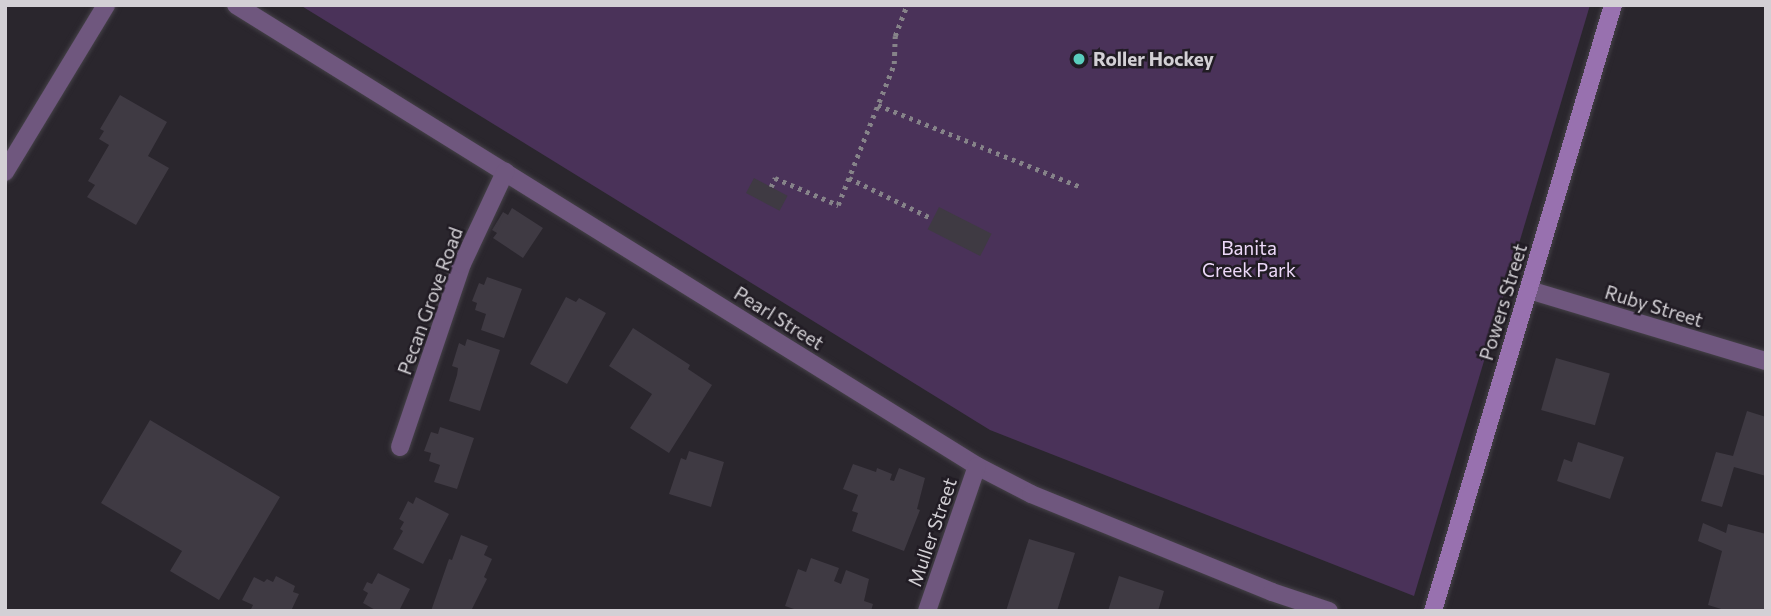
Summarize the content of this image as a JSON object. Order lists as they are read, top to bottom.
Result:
{
  "streets": {
    "street": [
      "Pecan Grove Road",
      "Powers Street",
      "Ruby Street",
      "Pearl Street",
      "Muller Street"
    ]
  },
  "crossings": [
    ["Pecan Grove Road", "Pearl Street"],
    ["Powers Street", "Ruby Street"],
    ["Pearl Street", "Muller Street"]
  ],
  "parks": ["Banita Creek Park"],
  "places": ["Roller Hockey"]
}
